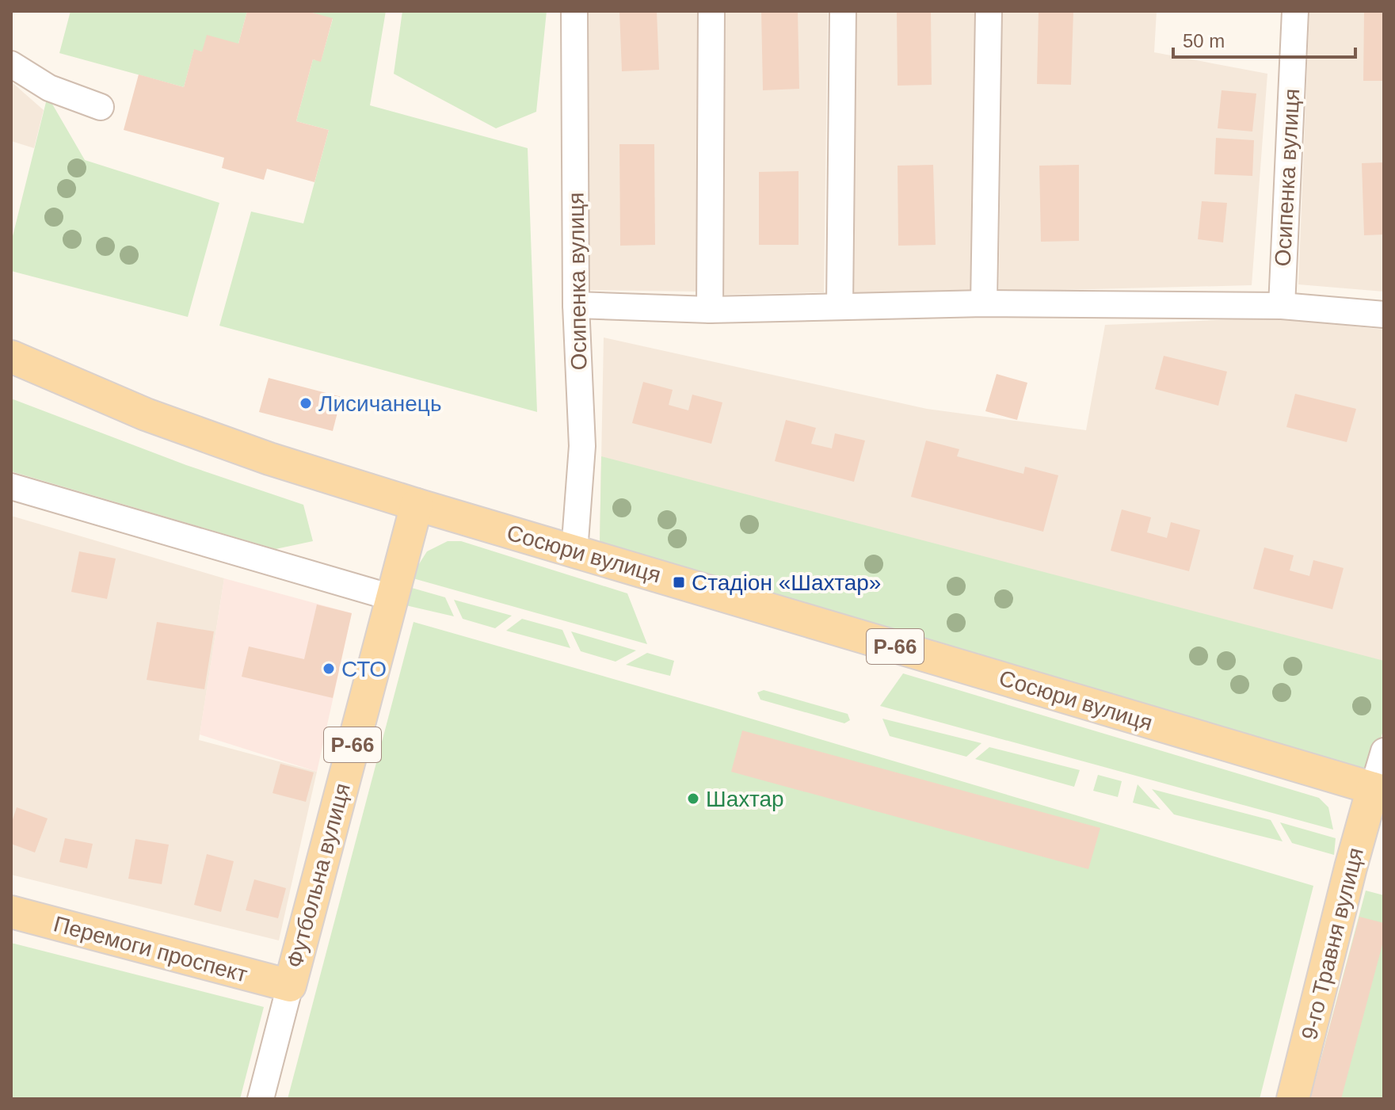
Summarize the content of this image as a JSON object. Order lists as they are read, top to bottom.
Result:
{
  "streets": {
    "main road": [
      "Сосюри вулиця",
      "Р-66",
      "Футбольна вулиця",
      "9-го Травня вулиця",
      "Перемоги проспект"
    ],
    "street": ["Осипенка вулиця"]
  },
  "crossings": [
    ["Осипенка вулиця", "Сосюри вулиця"],
    ["Сосюри вулиця", "Футбольна вулиця"],
    ["Сосюри вулиця", "9-го Травня вулиця"],
    ["Футбольна вулиця", "Перемоги проспект"]
  ],
  "places": {
    "other": ["Лисичанець", "СТО", "Шахтар"],
    "transit": ["Стадіон «Шахтар»"]
  },
  "scale_bar": "50 m"
}
